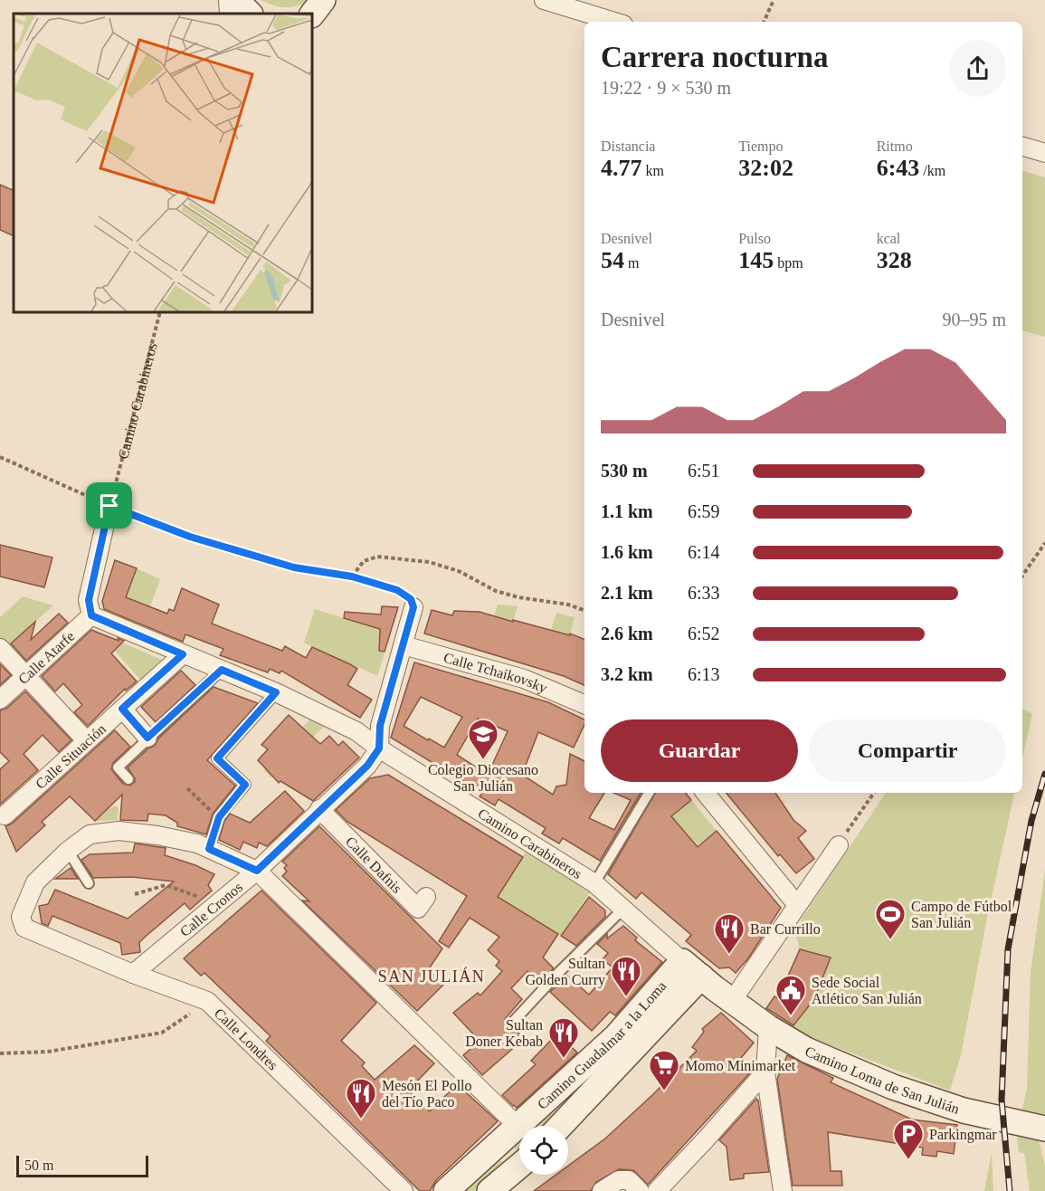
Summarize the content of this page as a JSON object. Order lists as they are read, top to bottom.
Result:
{
  "streets": {
    "street": [
      "Camino Carabineros",
      "Calle Atarfe",
      "Calle Tchaikovsky",
      "Calle Situación",
      "Calle Dafnis",
      "Calle Cronos",
      "Calle Londres",
      "Camino Guadalmar a la Loma",
      "Camino Loma de San Julián"
    ]
  },
  "crossings": [
    ["Camino Carabineros", "Calle Atarfe"],
    ["Camino Carabineros", "Calle Situación"],
    ["Camino Carabineros", "Calle Cronos"],
    ["Camino Carabineros", "Camino Guadalmar a la Loma"],
    ["Camino Carabineros", "Camino Loma de San Julián"],
    ["Calle Dafnis", "Calle Cronos"],
    ["Calle Cronos", "Calle Londres"]
  ],
  "districts": ["SAN JULIÁN"],
  "places": {
    "school or university": ["Colegio Diocesano San Julián"],
    "sports": ["Campo de Fútbol San Julián"],
    "restaurant": [
      "Bar Currillo",
      "Sultan Golden Curry",
      "Sultan Doner Kebab",
      "Mesón El Pollo del Tío Paco"
    ],
    "public building": ["Sede Social Atlético San Julián"],
    "supermarket": ["Momo Minimarket"],
    "parking": ["Parkingmar"]
  },
  "scale_bar": "50 m",
  "page": {
    "heading": ["Carrera nocturna", "19:22 · 9 × 530 m"],
    "stats": [
      ["Distancia", "4.77 km"],
      ["Tiempo", "32:02"],
      ["Ritmo", "6:43 /km"],
      ["Desnivel", "54 m"],
      ["Pulso", "145 bpm"],
      ["kcal", "328"]
    ],
    "chart": ["Desnivel", "90–95 m"],
    "list": [
      {
        "name": "530 m",
        "note": "6:51"
      },
      {
        "name": "1.1 km",
        "note": "6:59"
      },
      {
        "name": "1.6 km",
        "note": "6:14"
      },
      {
        "name": "2.1 km",
        "note": "6:33"
      },
      {
        "name": "2.6 km",
        "note": "6:52"
      },
      {
        "name": "3.2 km",
        "note": "6:13"
      }
    ],
    "buttons": ["Guardar", "Compartir"],
    "scale": "50 m"
  }
}
